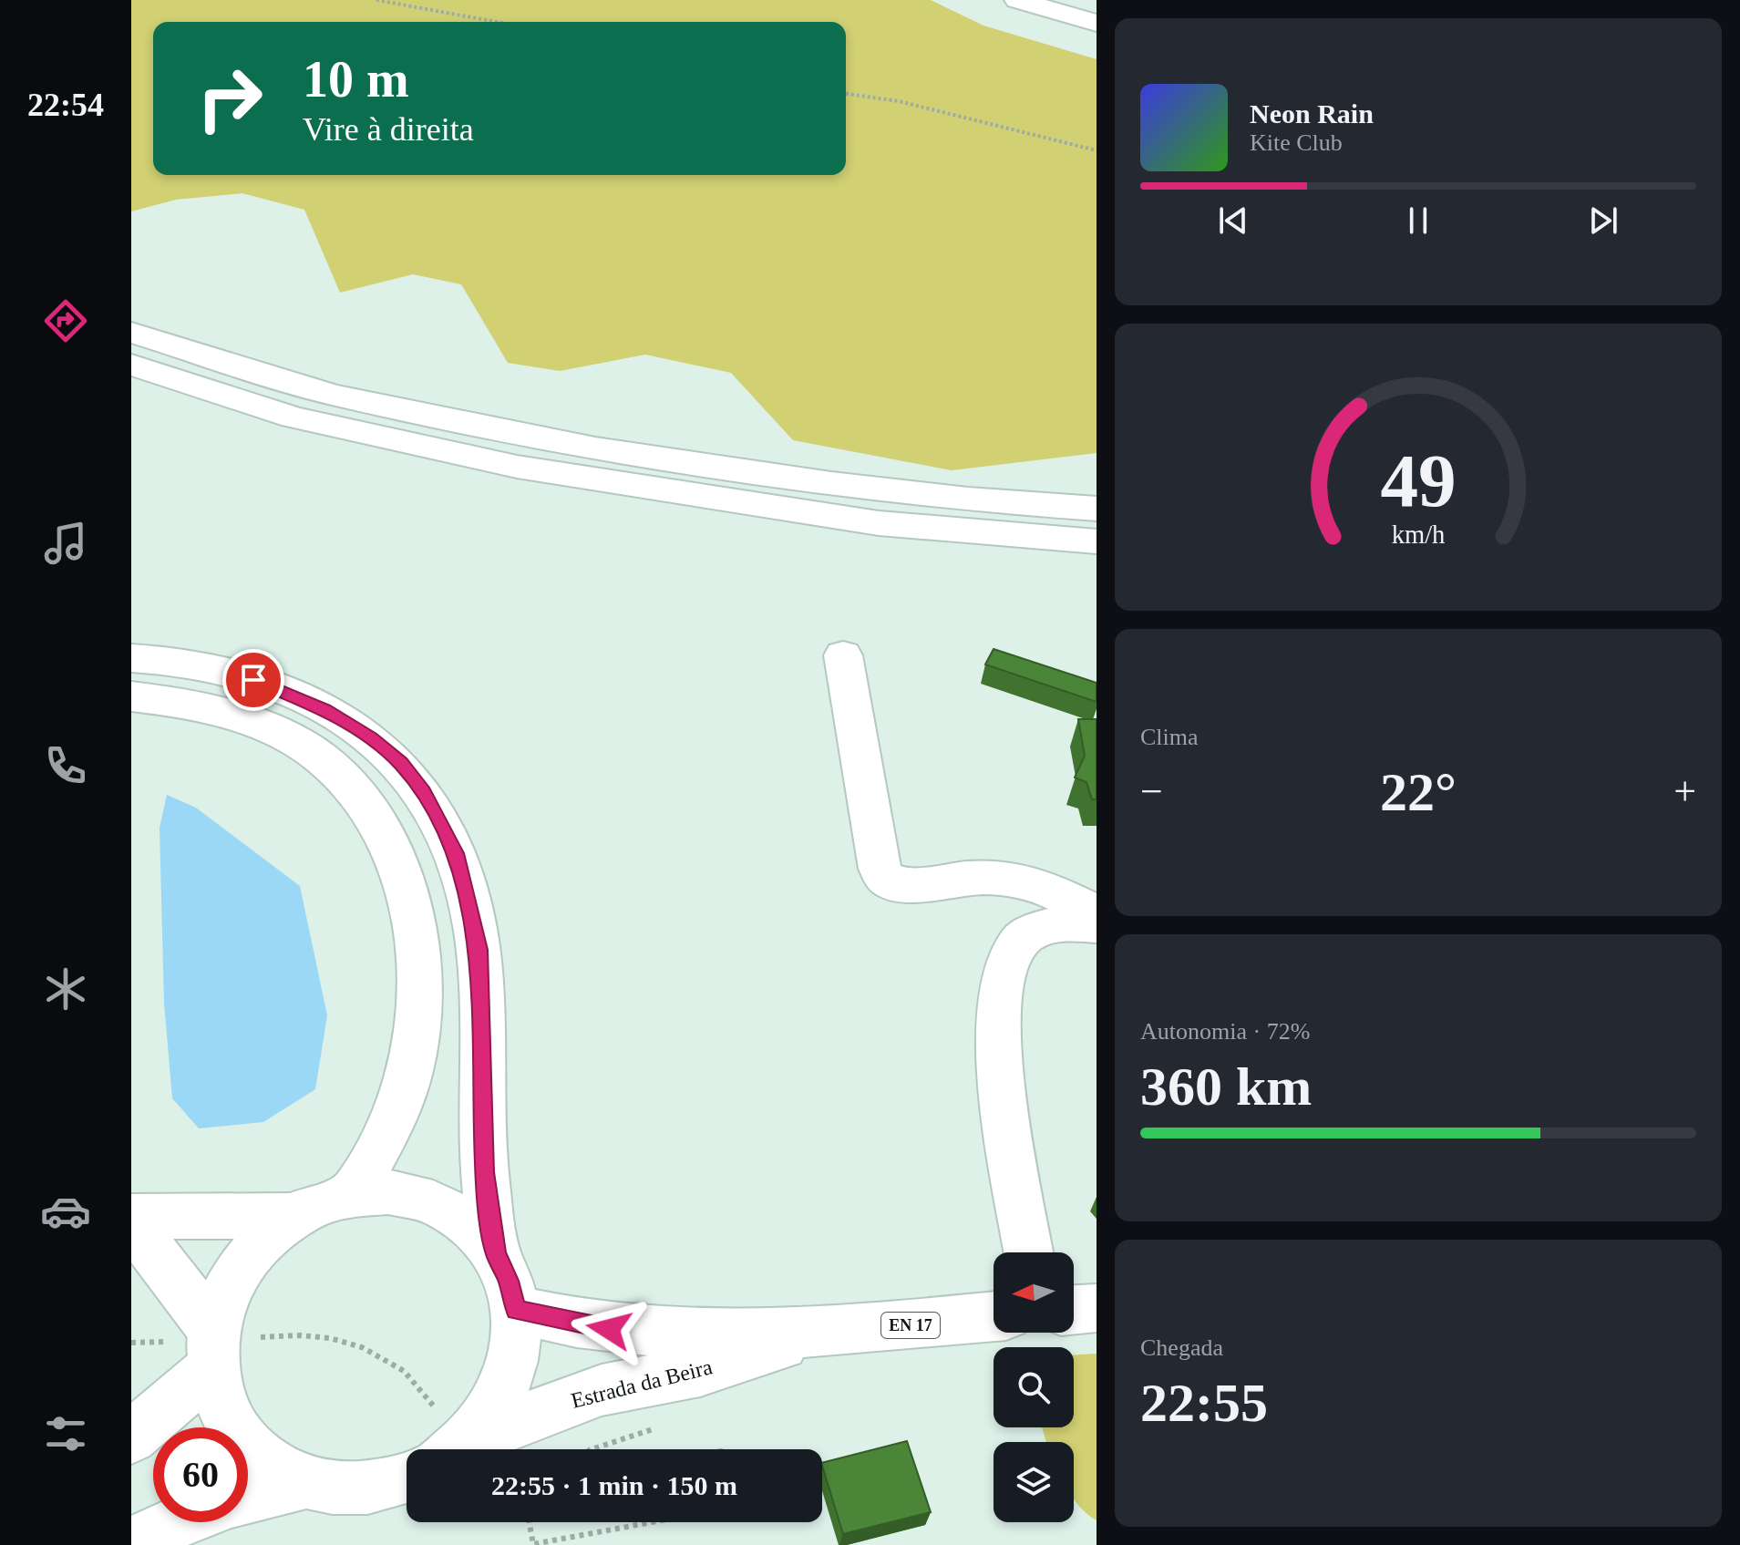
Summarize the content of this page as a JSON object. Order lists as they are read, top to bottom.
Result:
{
  "streets": {
    "main road": ["EN 17", "Estrada da Beira"]
  },
  "north": "left",
  "page": {
    "tabs": "22:54",
    "turn": ["10 m", "Vire à direita"],
    "song": ["Neon Rain", "Kite Club"],
    "tile": [
      "Clima",
      ["Autonomia · 72%", "360 km"],
      ["Chegada", "22:55"]
    ],
    "heat": ["−", "22°", "+"],
    "limit": "60",
    "trip": "22:55 · 1 min · 150 m",
    "gauge": ["49", "km/h"]
  }
}
